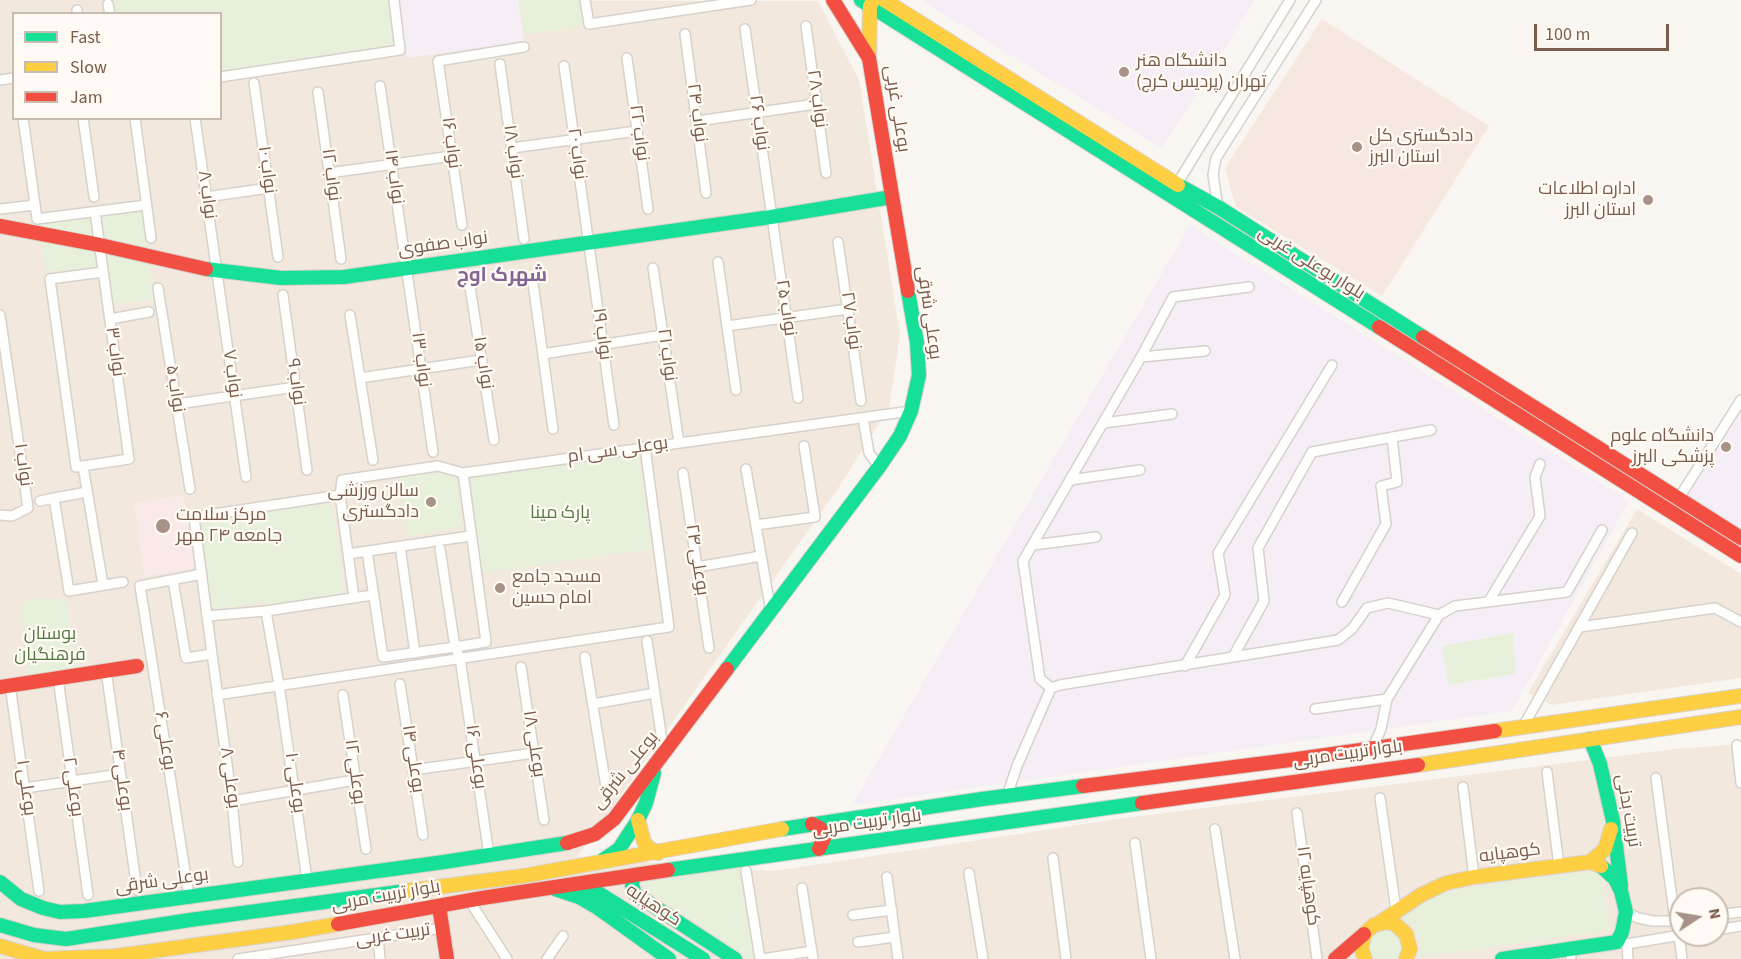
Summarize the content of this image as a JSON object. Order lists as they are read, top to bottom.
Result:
{
  "streets": {
    "street": [
      "نواب ۲۸",
      "بوعلی غربی",
      "نواب ۲۴",
      "نواب ۲۶",
      "نواب ۲۲",
      "نواب ۱۶",
      "نواب ۱۸",
      "نواب ۲۰",
      "نواب ۱۰",
      "نواب ۱۲",
      "نواب ۱۴",
      "نواب ۸",
      "نواب صفوی",
      "بلوار بوعلی غربی",
      "نواب ۲۵",
      "بوعلی شرقی",
      "نواب ۲۷",
      "نواب ۱۹",
      "نواب ۳",
      "نواب ۲۱",
      "نواب ۱۳",
      "نواب ۱۵",
      "نواب ۷",
      "نواب ۹",
      "نواب ۵",
      "بوعلی سی ام",
      "نواب ۱",
      "بوعلی ۲۴",
      "بوعلی ۶",
      "بوعلی ۱۸",
      "بلوار تربیت مربی",
      "بوعلی ۱۶",
      "بوعلی ۱۴",
      "بوعلی ۱۲",
      "بوعلی ۸",
      "بوعلی ۴",
      "بوعلی ۱۰",
      "بوعلی ۲",
      "بوعلی ۱",
      "تربیت بدنی",
      "کوهپایه",
      "کوهپایه ۱۲",
      "تربیت غربی"
    ]
  },
  "crossings": [
    ["بوعلی غربی", "نواب صفوی"],
    ["بوعلی غربی", "بوعلی شرقی"],
    ["نواب ۲۶", "نواب صفوی"],
    ["نواب ۲۶", "نواب ۲۵"],
    ["نواب ۲۰", "نواب صفوی"],
    ["نواب ۲۰", "نواب ۱۹"],
    ["نواب ۱۴", "نواب صفوی"],
    ["نواب ۱۴", "نواب ۱۳"],
    ["نواب ۸", "نواب صفوی"],
    ["نواب ۸", "نواب ۷"],
    ["نواب صفوی", "نواب ۲۵"],
    ["نواب صفوی", "بوعلی شرقی"],
    ["نواب صفوی", "نواب ۱۹"],
    ["نواب صفوی", "نواب ۳"],
    ["نواب صفوی", "نواب ۱۳"],
    ["نواب صفوی", "نواب ۷"],
    ["بوعلی شرقی", "بوعلی سی ام"],
    ["بوعلی شرقی", "بوعلی ۶"],
    ["بوعلی شرقی", "بوعلی ۱۶"],
    ["بوعلی شرقی", "بوعلی ۱۰"],
    ["نواب ۲۱", "بوعلی سی ام"],
    ["بوعلی سی ام", "بوعلی ۸"],
    ["بلوار تربیت مربی", "تربیت بدنی"],
    ["بلوار تربیت مربی", "کوهپایه"]
  ],
  "districts": ["شهرک اوج"],
  "parks": ["پارک مینا", "بوستان فرهنگیان"],
  "places": [
    "دانشگاه هنر تهران (پردیس کرج)",
    "دادگستری کل استان البرز",
    "اداره اطلاعات استان البرز",
    "دانشگاه علوم پزشکی البرز",
    "سالن ورزشی دادگستری",
    "مرکز سلامت جامعه ۲۴ مهر",
    "مسجد جامع امام حسین"
  ],
  "legend": ["Fast", "Slow", "Jam"],
  "scale_bar": "100 m",
  "north": "right"
}
